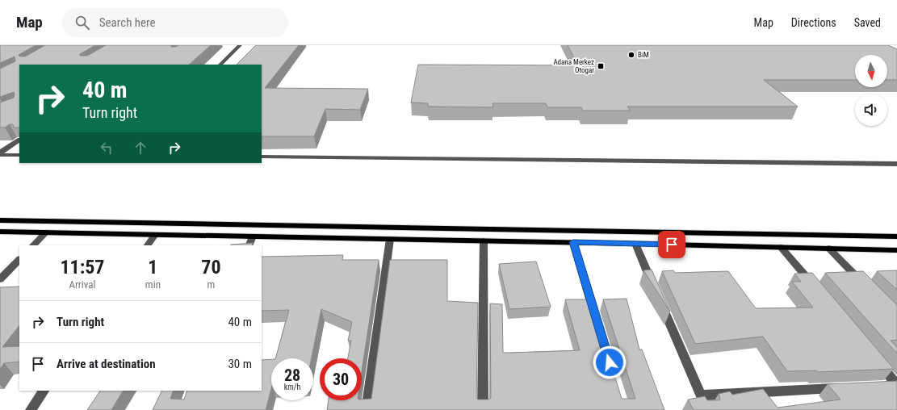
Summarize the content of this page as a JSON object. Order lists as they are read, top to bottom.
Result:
{
  "places": {
    "other": ["BiM"],
    "transit": ["Adana Merkez Otogar"]
  },
  "north": "bottom",
  "page": {
    "header": "Map",
    "search": "Search here",
    "nav": ["Map", "Directions", "Saved"],
    "turn": ["40 m", "Turn right"],
    "eta": [
      "11:57",
      "Arrival",
      "1",
      "min",
      "70",
      "m"
    ],
    "list": [
      {
        "name": "Turn right",
        "value": "40 m"
      },
      {
        "name": "Arrive at destination",
        "value": "30 m"
      }
    ],
    "speed": "28 km/h",
    "limit": "30"
  }
}
